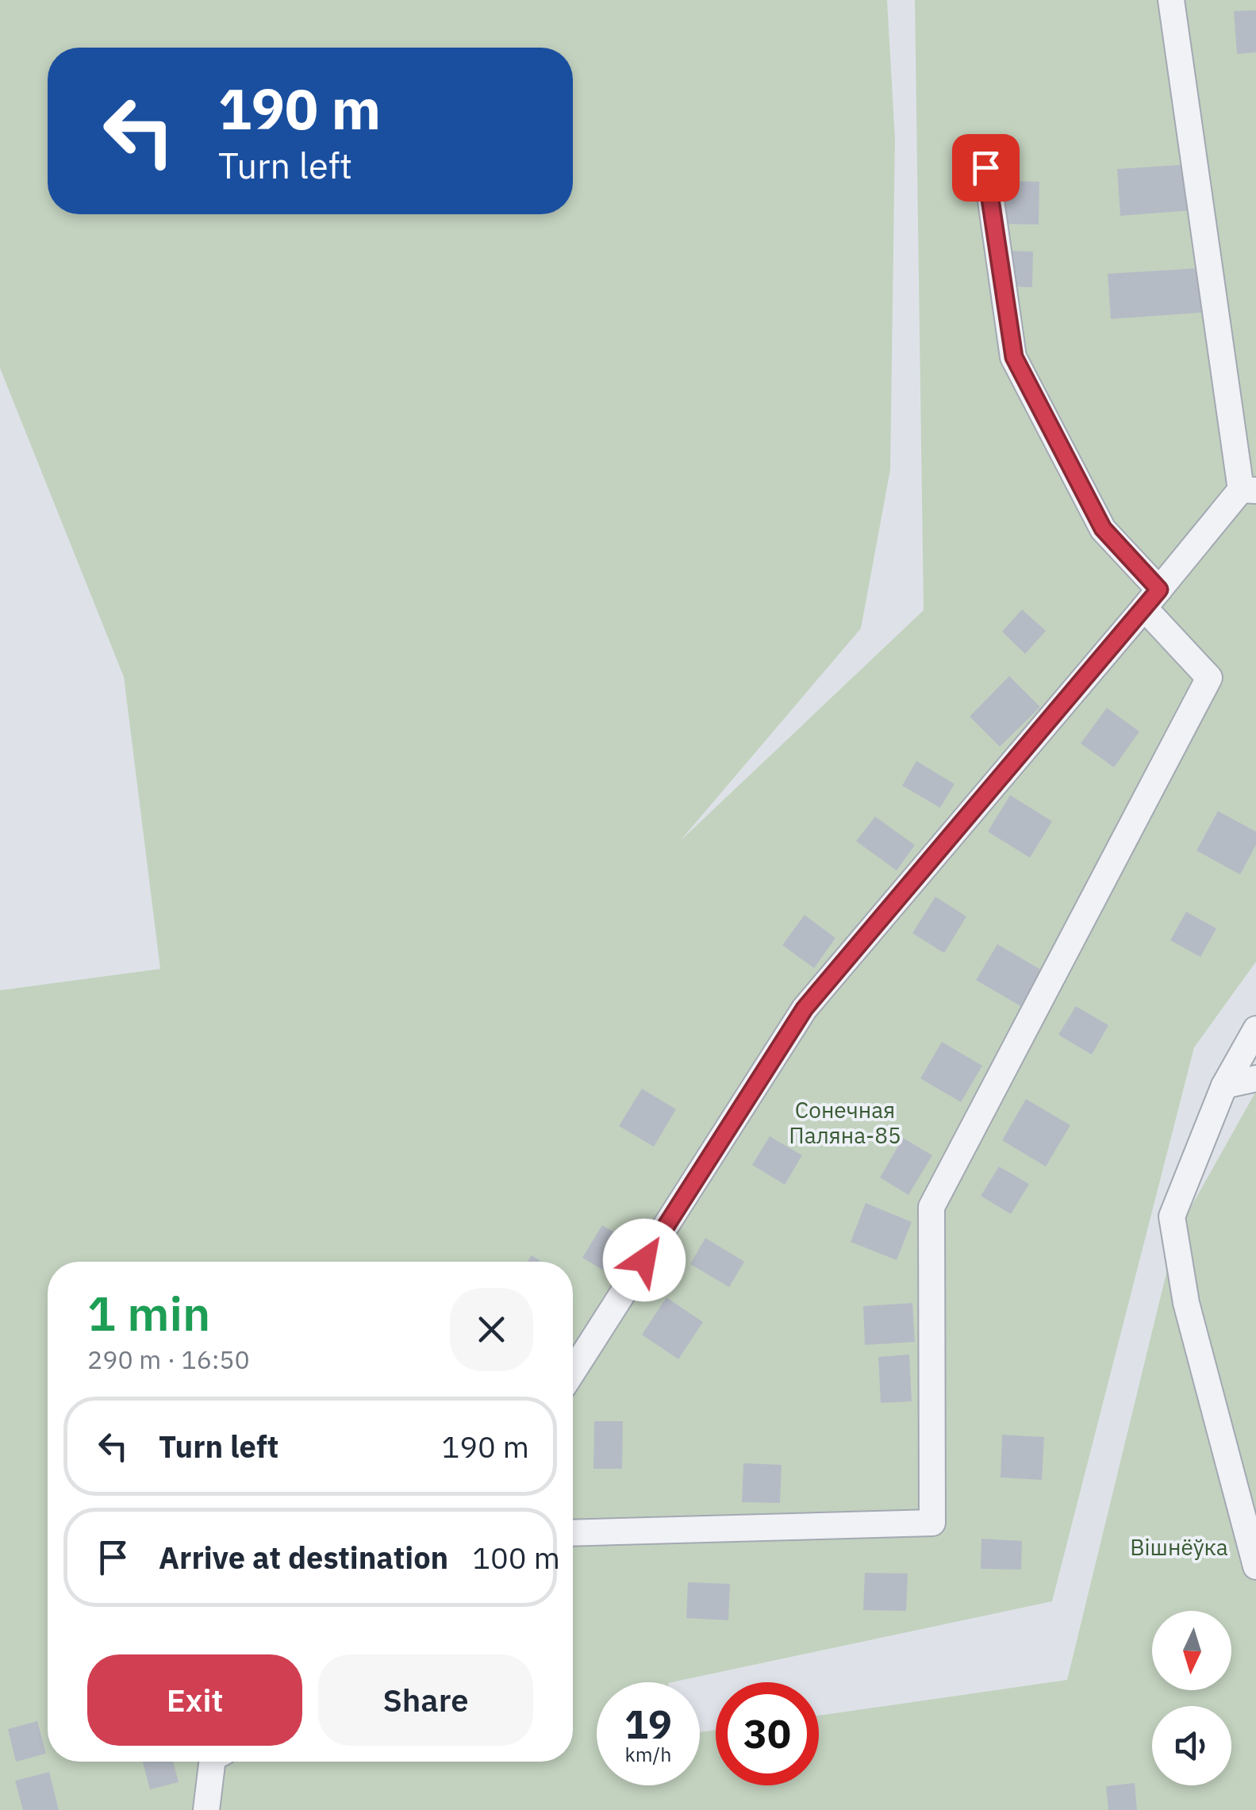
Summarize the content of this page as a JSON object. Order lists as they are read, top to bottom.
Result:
{
  "parks": ["Сонечная Паляна-85", "Вішнёўка"],
  "north": "bottom",
  "page": {
    "turn": ["190 m", "Turn left"],
    "heading": ["1 min", "290 m · 16:50"],
    "list": [
      {
        "name": "Turn left",
        "value": "190 m"
      },
      {
        "name": "Arrive at destination",
        "value": "100 m"
      }
    ],
    "buttons": ["Exit", "Share"],
    "speed": "19 km/h",
    "limit": "30"
  }
}
